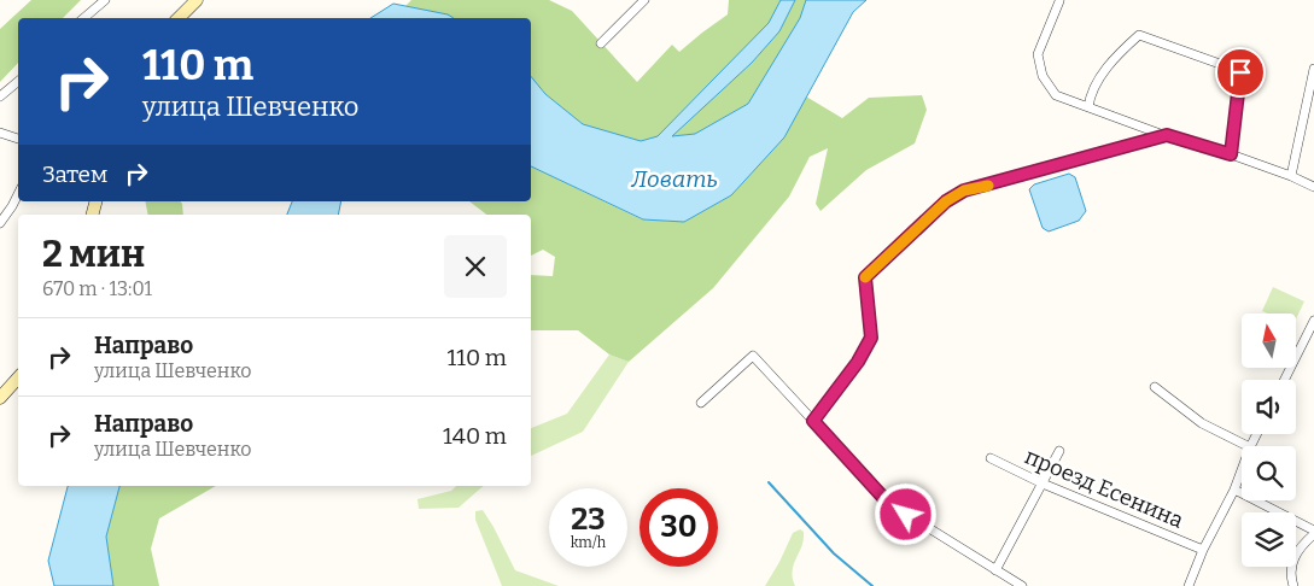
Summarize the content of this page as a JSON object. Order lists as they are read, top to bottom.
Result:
{
  "streets": {
    "street": ["проезд Есенина"]
  },
  "water": ["Ловать"],
  "north": "top",
  "page": {
    "turn": ["110 m", "улица Шевченко"],
    "then": "Затем",
    "heading": ["2 мин", "670 m · 13:01"],
    "list": [
      {
        "name": "Направо",
        "note": "улица Шевченко",
        "value": "110 m"
      },
      {
        "name": "Направо",
        "note": "улица Шевченко",
        "value": "140 m"
      }
    ],
    "speed": "23 km/h",
    "limit": "30"
  }
}
